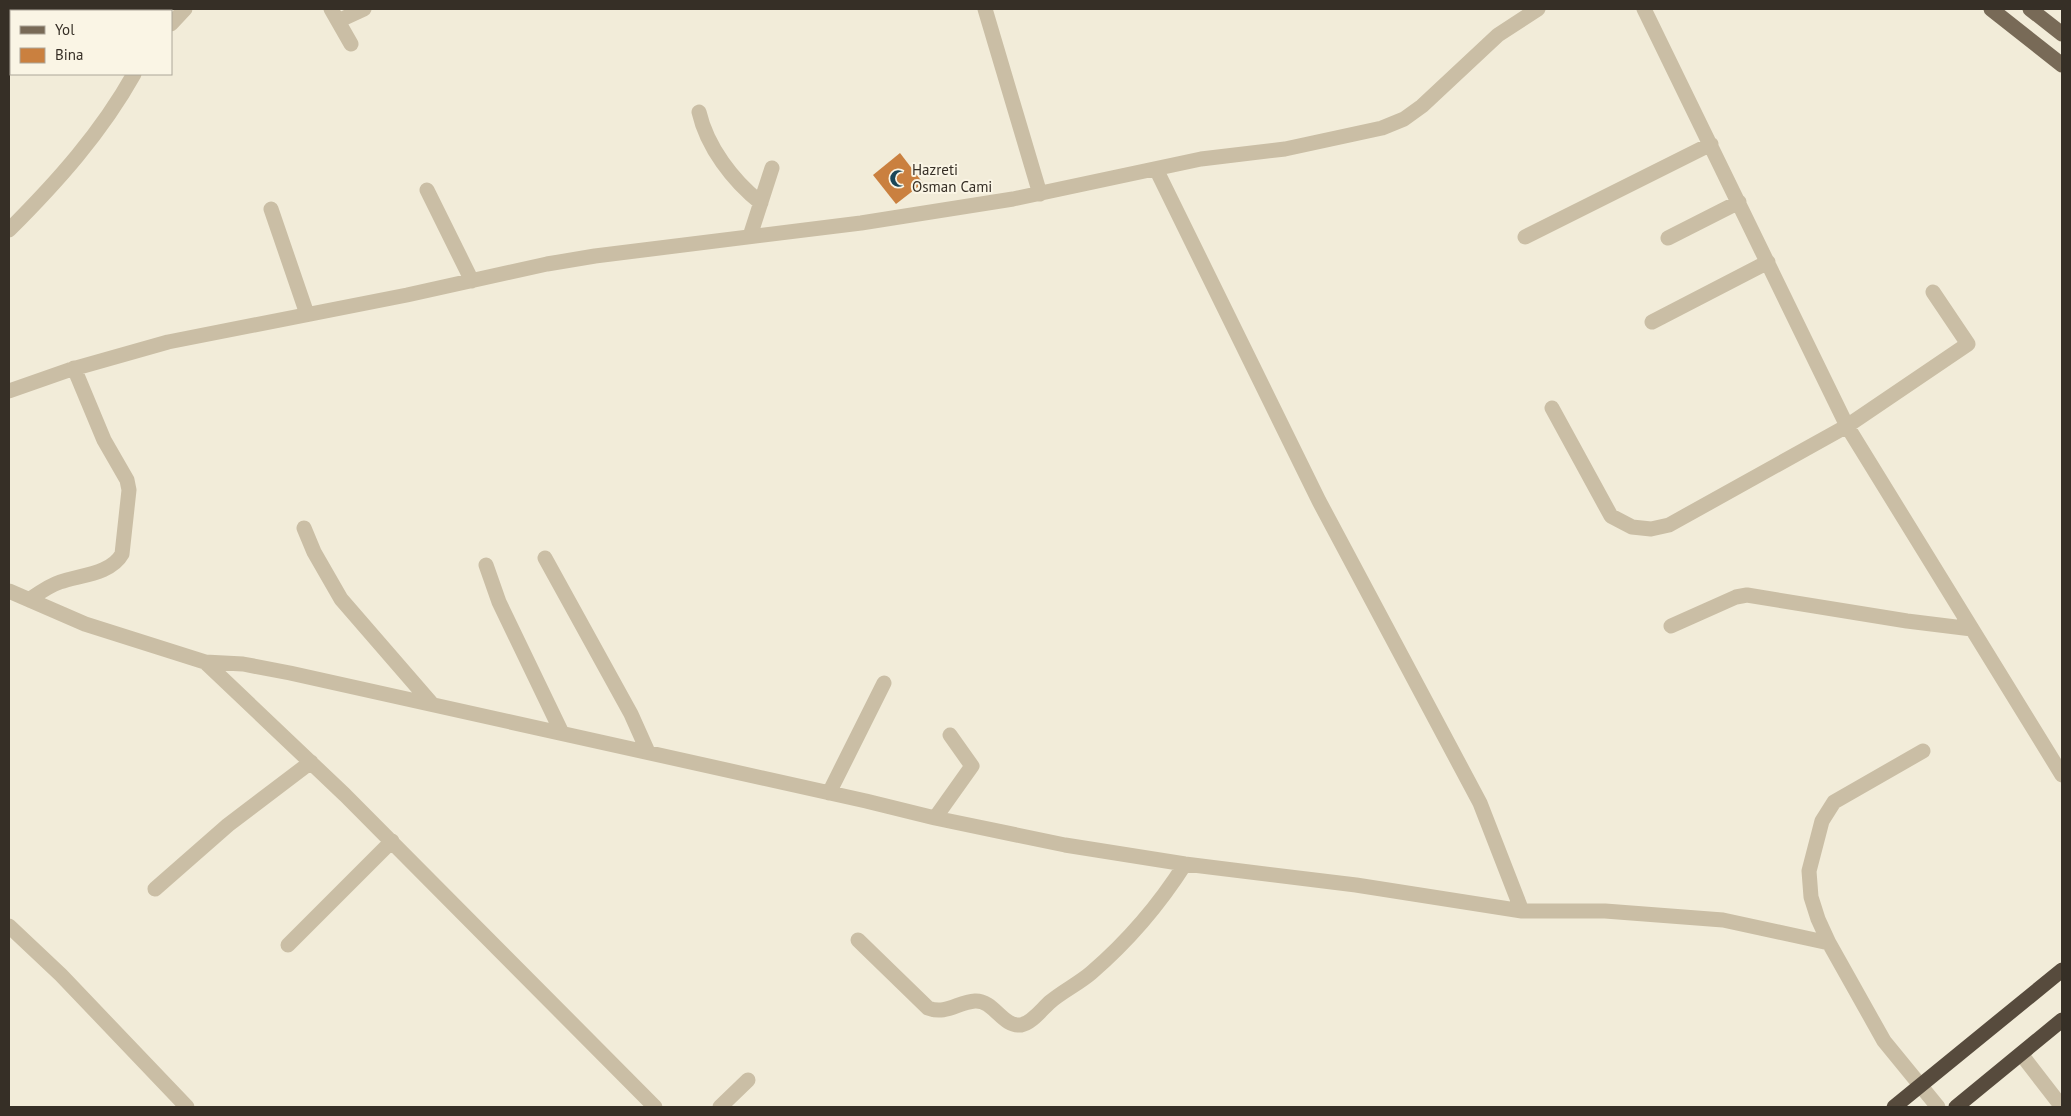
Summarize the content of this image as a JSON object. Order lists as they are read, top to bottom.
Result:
{
  "places": {
    "mosque": ["Hazreti Osman Cami"]
  },
  "legend": ["Yol", "Bina"]
}
